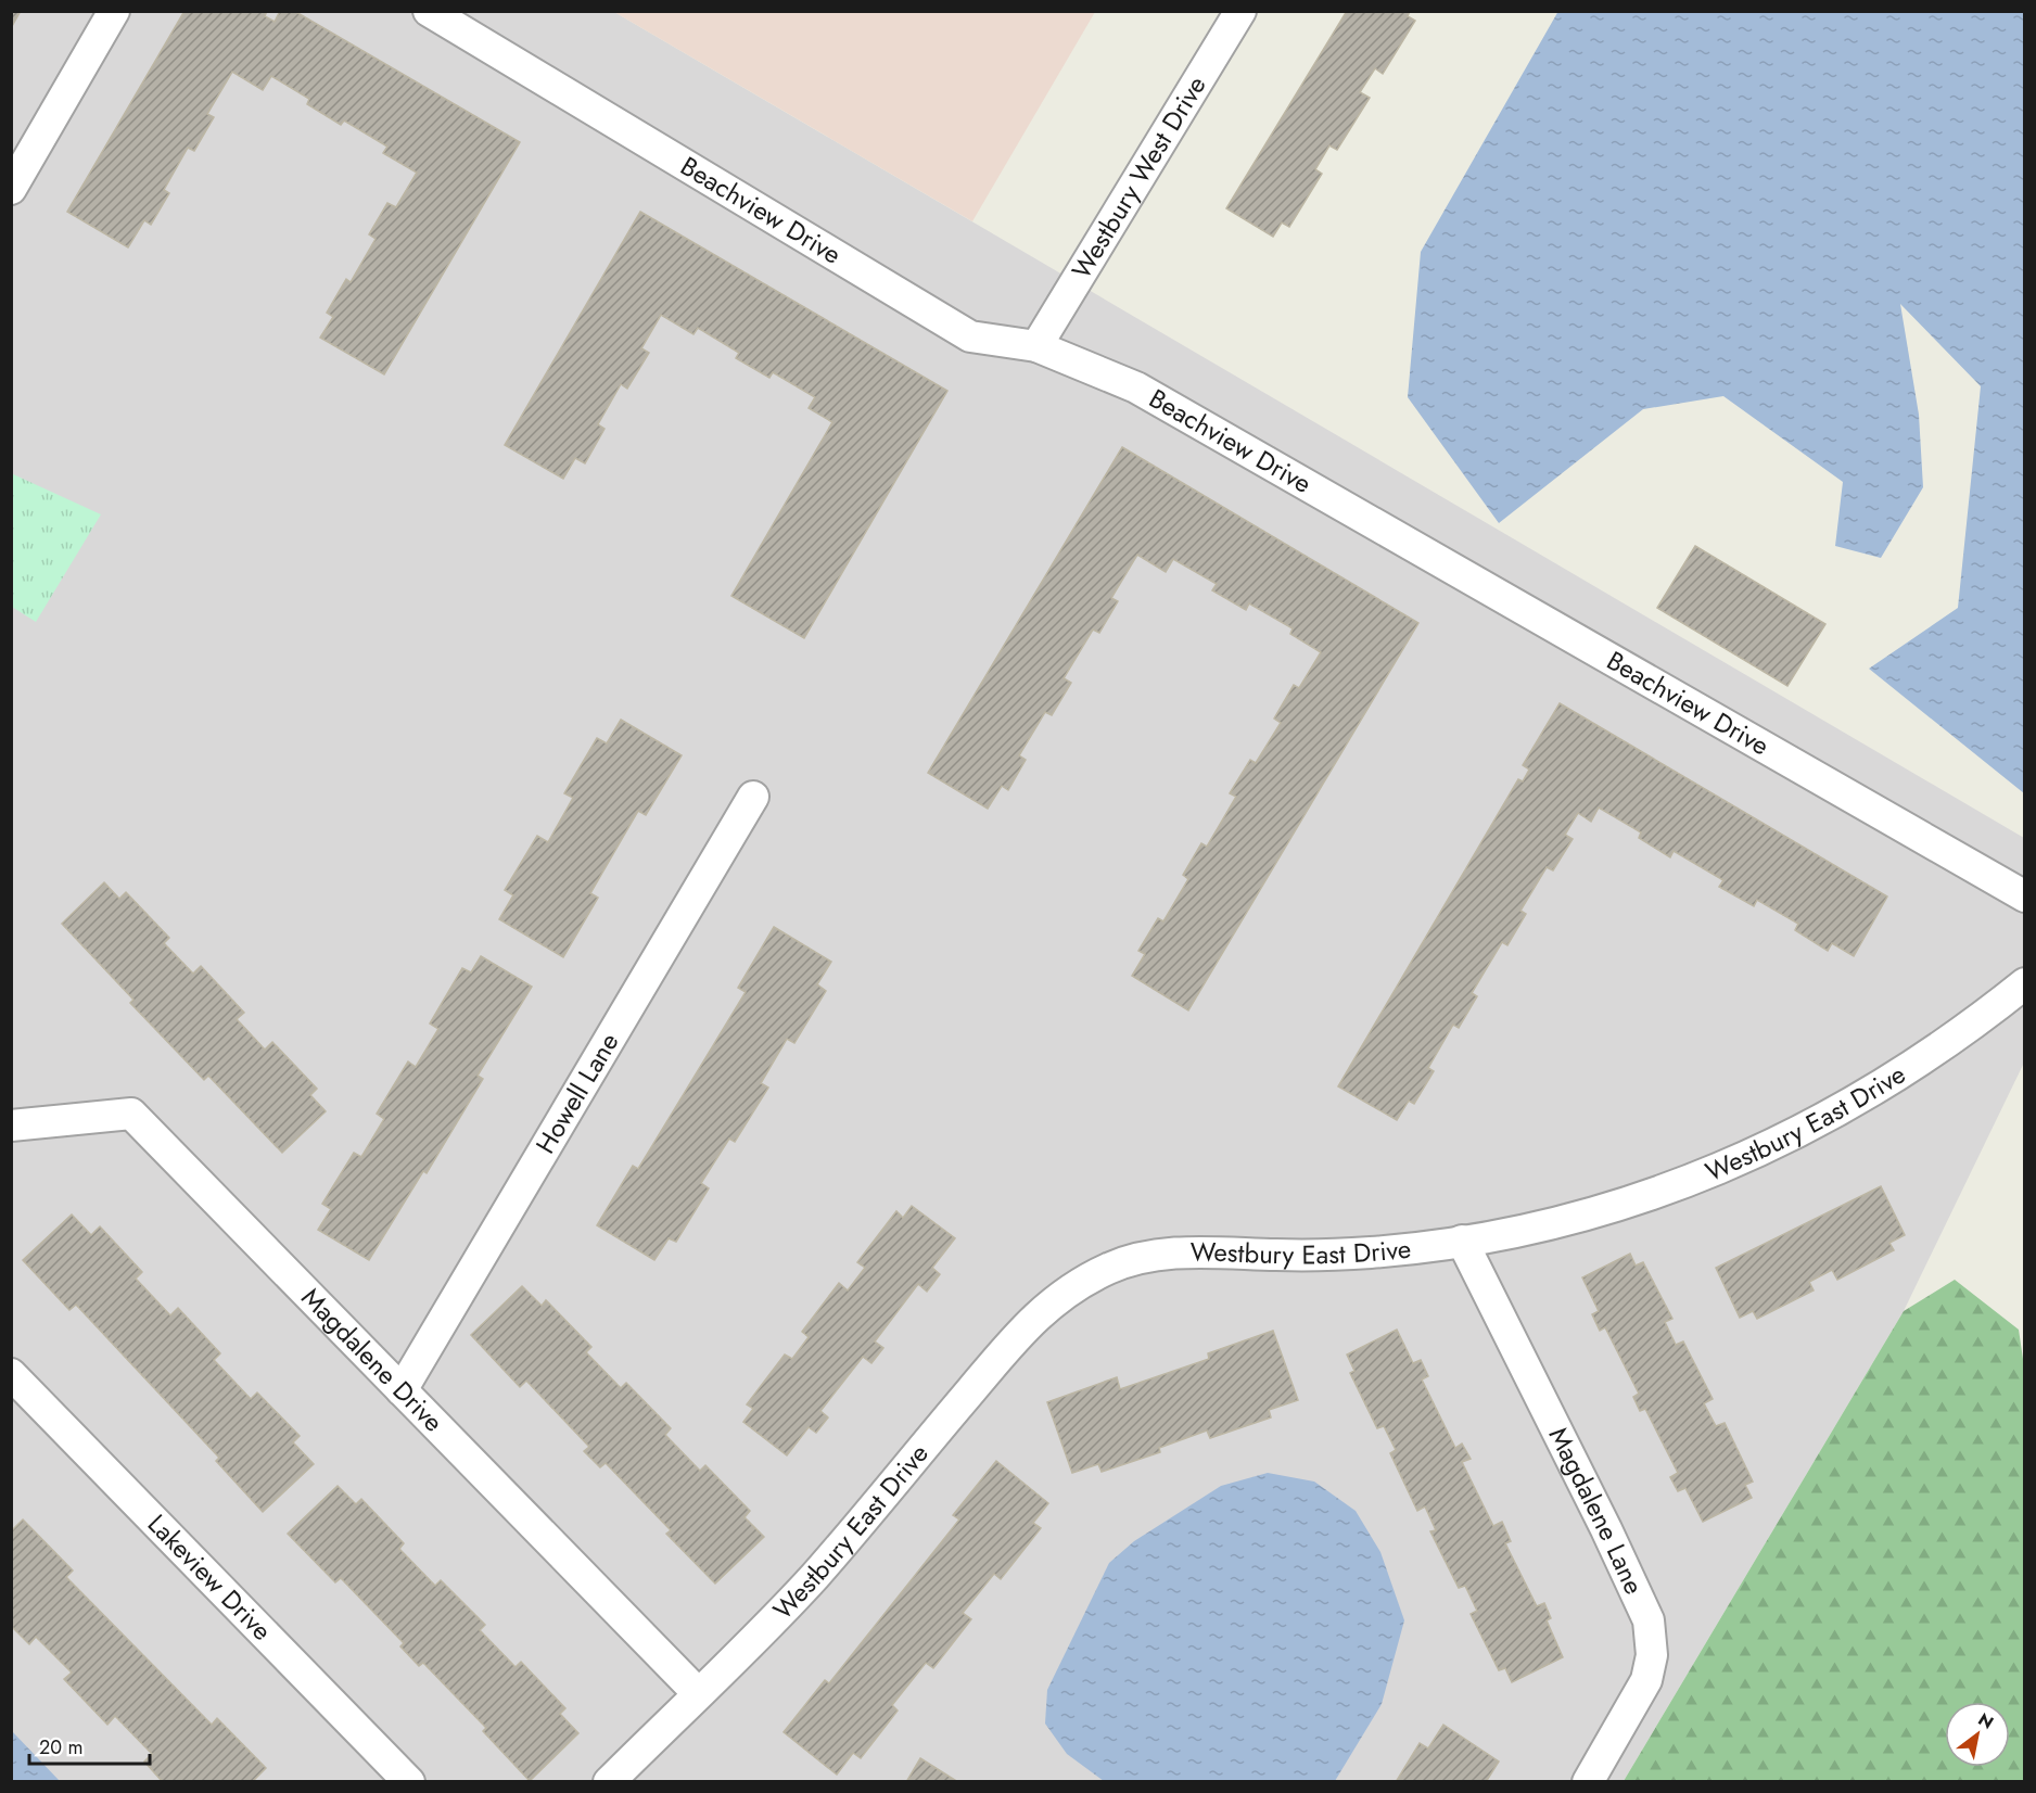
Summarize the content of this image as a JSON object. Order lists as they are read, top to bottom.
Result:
{
  "streets": {
    "street": [
      "Westbury West Drive",
      "Beachview Drive",
      "Howell Lane",
      "Westbury East Drive",
      "Magdalene Drive",
      "Magdalene Lane",
      "Lakeview Drive"
    ]
  },
  "crossings": [
    ["Westbury West Drive", "Beachview Drive"],
    ["Howell Lane", "Magdalene Drive"],
    ["Westbury East Drive", "Magdalene Drive"],
    ["Westbury East Drive", "Magdalene Lane"]
  ],
  "scale_bar": "20 m",
  "north": "top right"
}
